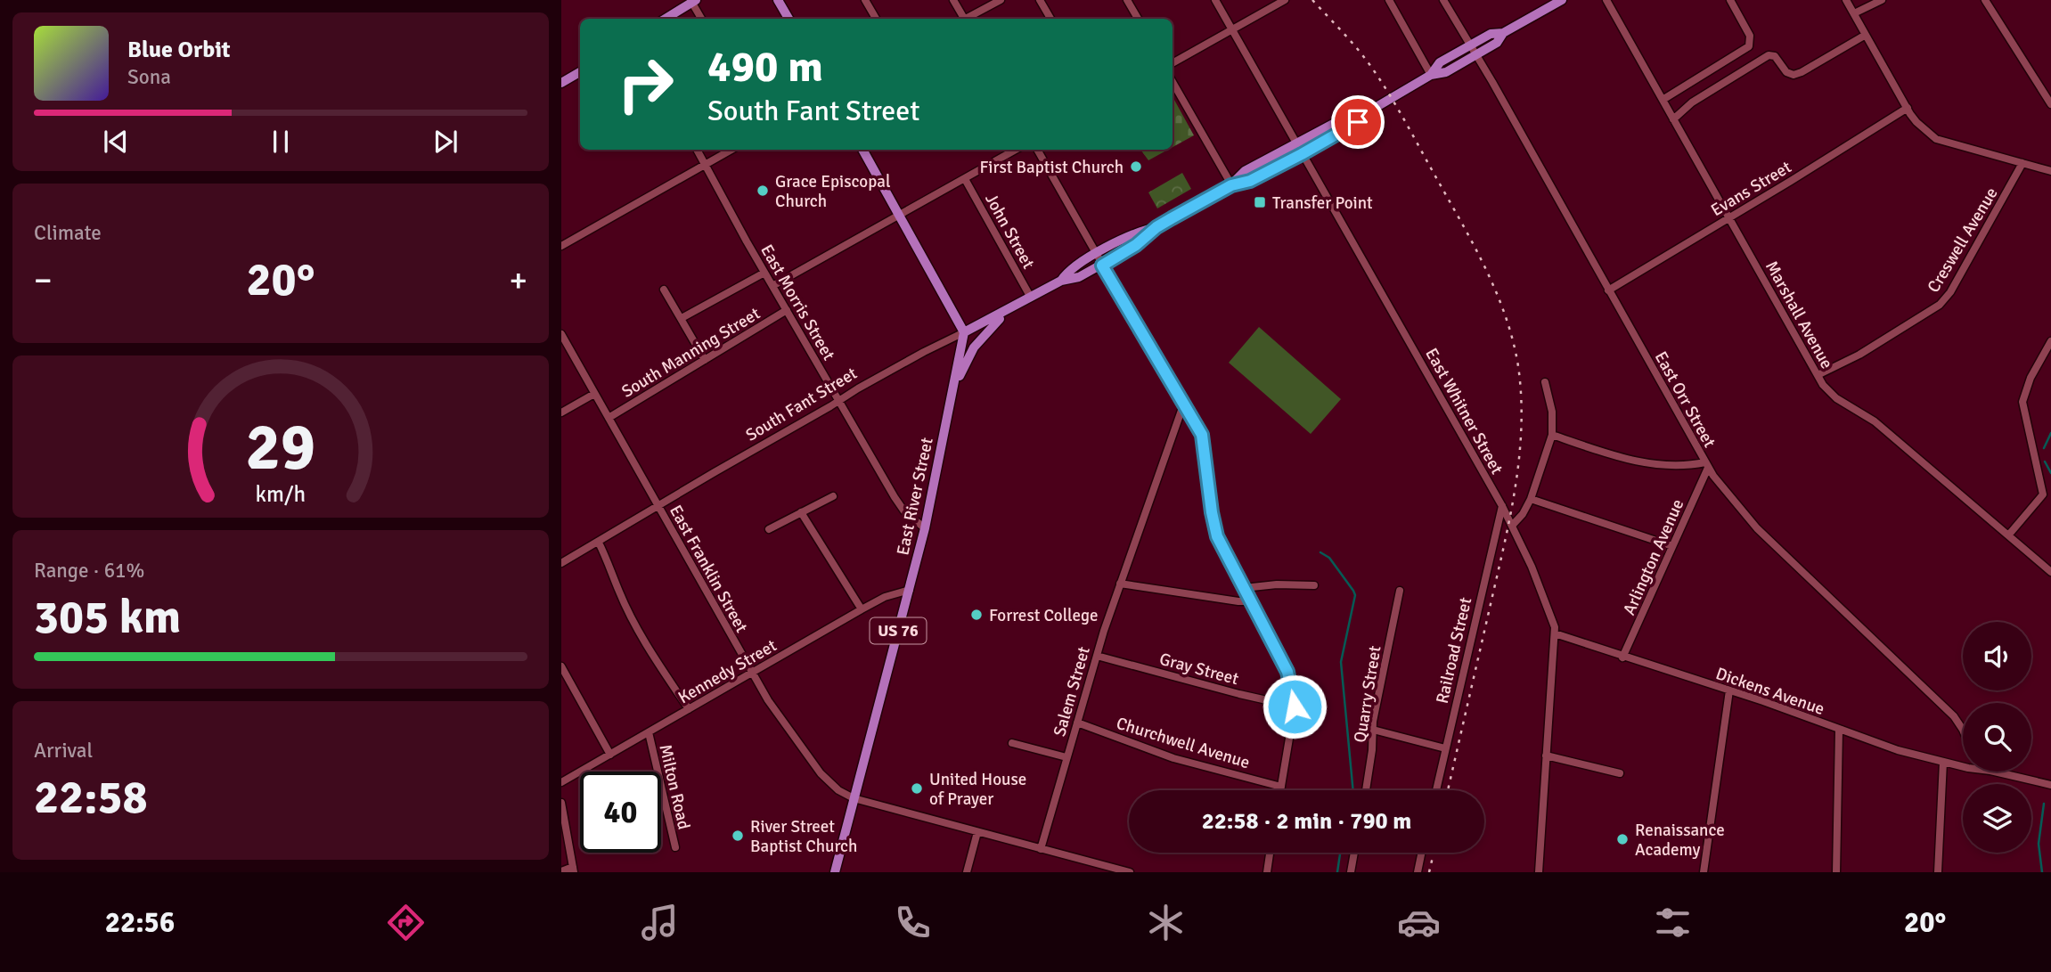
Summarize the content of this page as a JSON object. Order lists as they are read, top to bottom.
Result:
{
  "streets": {
    "main road": ["South Fant Street", "East River Street", "US 76"],
    "street": [
      "Evans Street",
      "John Street",
      "Creswell Avenue",
      "East Morris Street",
      "Marshall Avenue",
      "South Manning Street",
      "East Orr Street",
      "East Whitner Street",
      "Arlington Avenue",
      "East Franklin Street",
      "Railroad Street",
      "Gray Street",
      "Kennedy Street",
      "Dickens Avenue",
      "Salem Street",
      "Quarry Street",
      "Churchwell Avenue",
      "Milton Road"
    ]
  },
  "crossings": [
    ["Evans Street", "Marshall Avenue"],
    ["Evans Street", "East Orr Street"],
    ["John Street", "South Fant Street"],
    ["Creswell Avenue", "Marshall Avenue"],
    ["East Morris Street", "South Manning Street"],
    ["East Morris Street", "South Fant Street"],
    ["East Morris Street", "East River Street"],
    ["South Manning Street", "East Franklin Street"],
    ["East Orr Street", "Arlington Avenue"],
    ["South Fant Street", "East Whitner Street"],
    ["South Fant Street", "East River Street"],
    ["South Fant Street", "East Franklin Street"],
    ["East Whitner Street", "Railroad Street"],
    ["East Whitner Street", "Dickens Avenue"],
    ["East River Street", "East Franklin Street"],
    ["East River Street", "Kennedy Street"],
    ["Arlington Avenue", "Dickens Avenue"],
    ["East Franklin Street", "Kennedy Street"],
    ["East Franklin Street", "Salem Street"],
    ["Gray Street", "Salem Street"],
    ["Kennedy Street", "Milton Road"],
    ["Salem Street", "Churchwell Avenue"]
  ],
  "places": {
    "other": [
      "First Baptist Church",
      "Grace Episcopal Church",
      "Forrest College",
      "United House of Prayer",
      "River Street Baptist Church",
      "Renaissance Academy"
    ],
    "transit": ["Transfer Point"]
  },
  "page": {
    "turn": ["490 m", "South Fant Street"],
    "song": ["Blue Orbit", "Sona"],
    "tile": [
      "Climate",
      ["Range · 61%", "305 km"],
      ["Arrival", "22:58"]
    ],
    "heat": ["−", "20°", "+"],
    "limit": "40",
    "trip": "22:58 · 2 min · 790 m",
    "tabs": ["22:56", "20°"],
    "gauge": ["29", "km/h"]
  }
}
